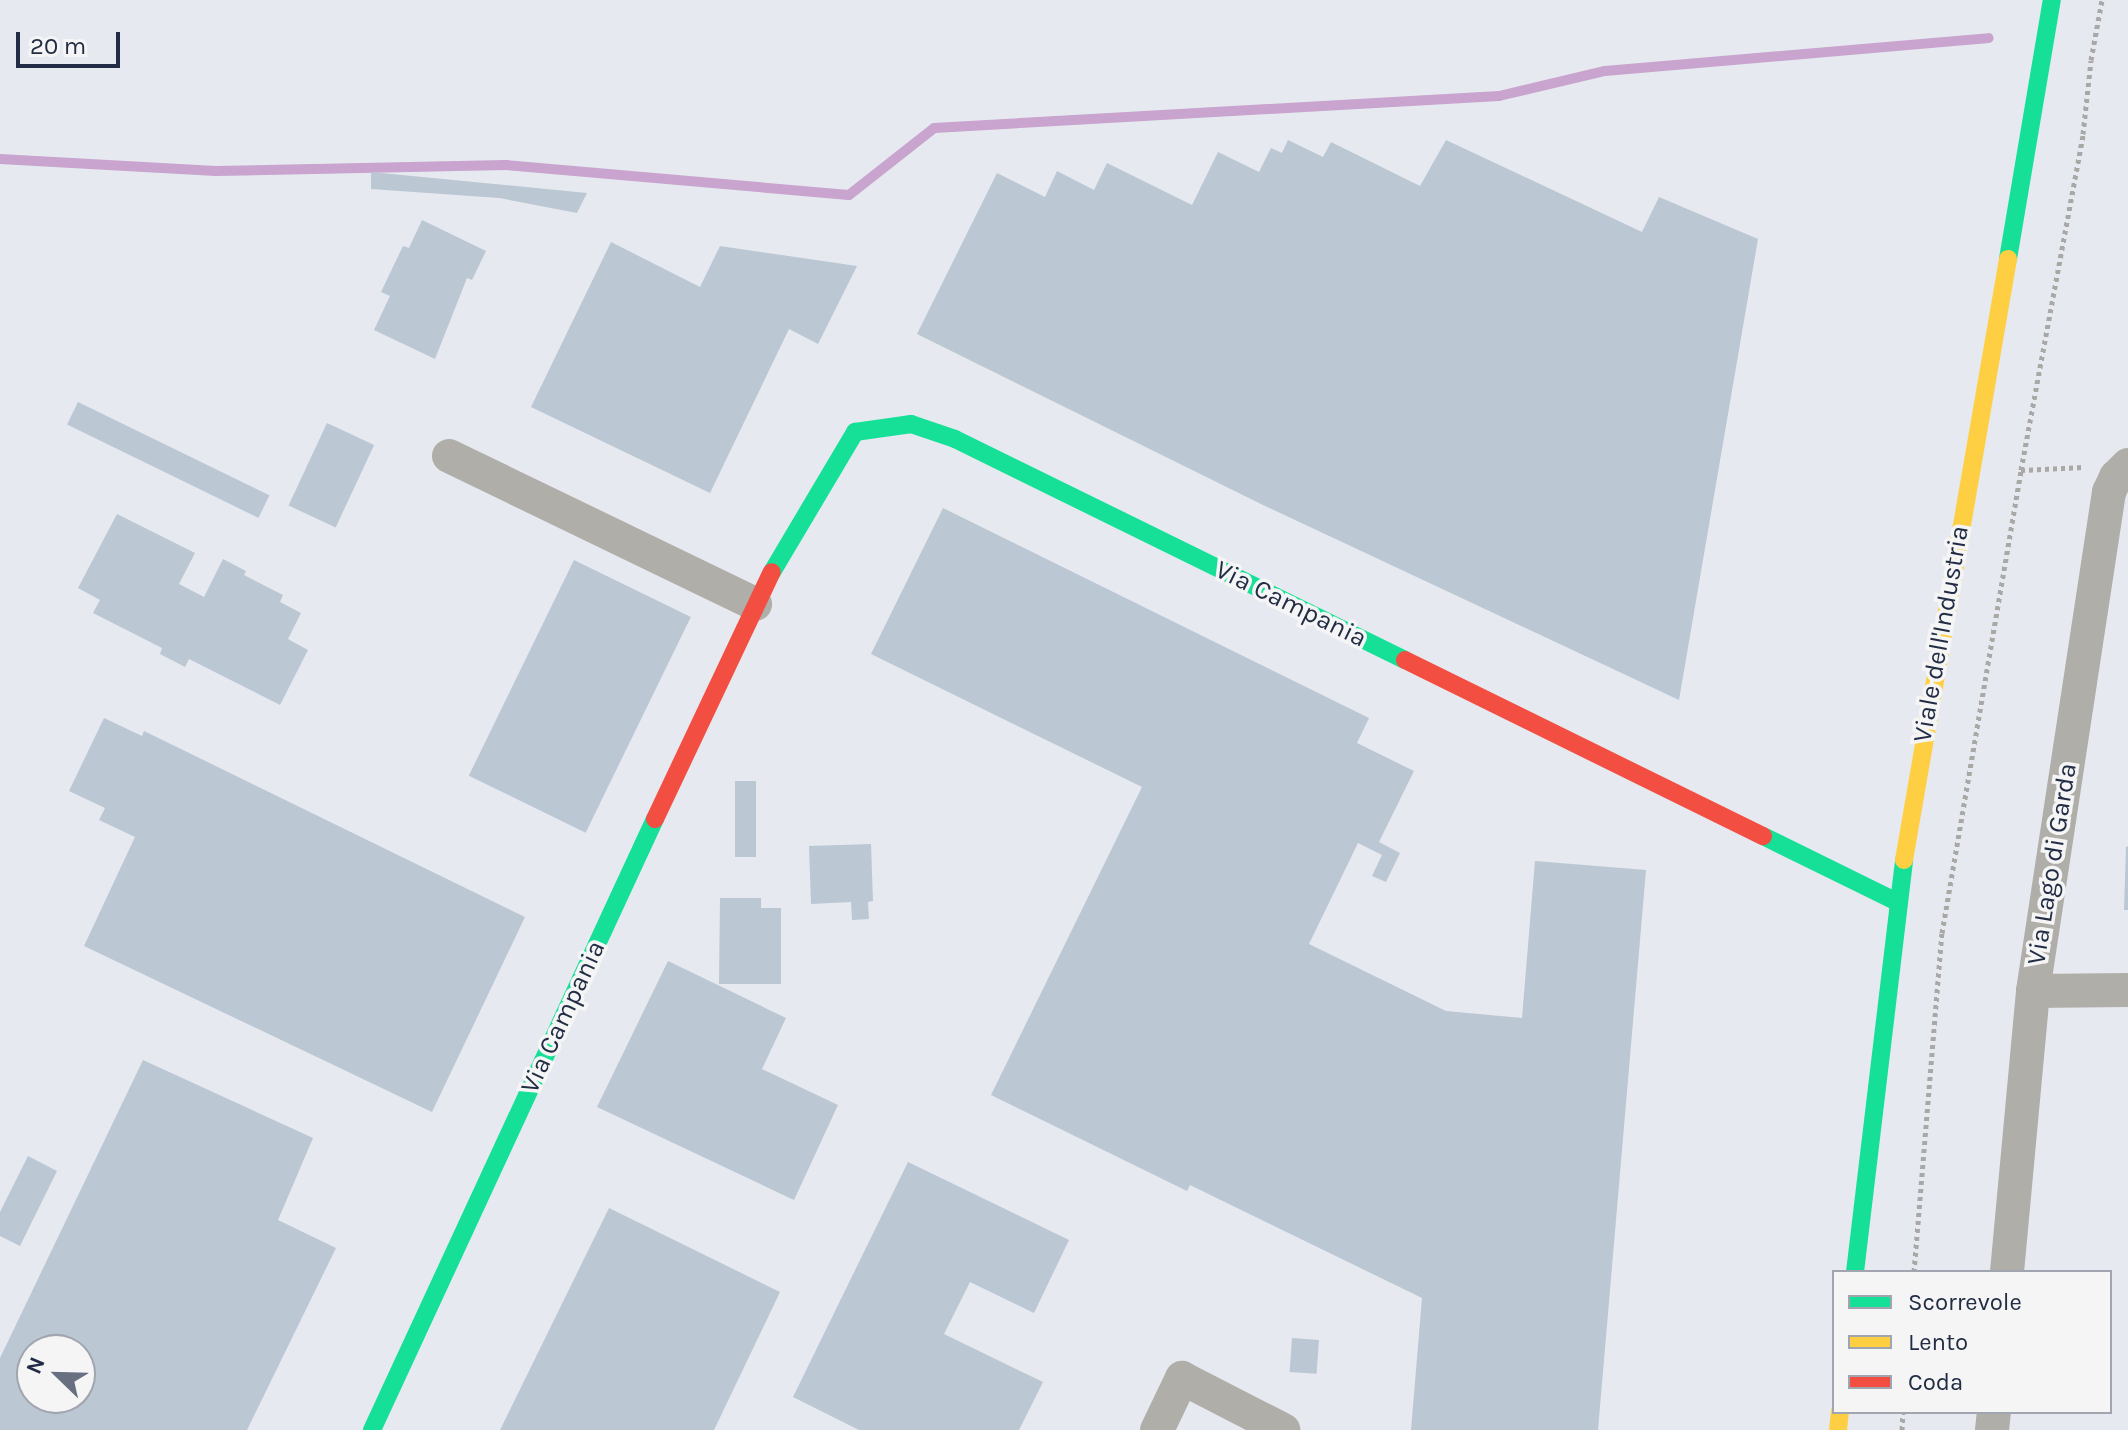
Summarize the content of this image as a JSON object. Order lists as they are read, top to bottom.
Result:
{
  "streets": {
    "street": ["Via Campania", "Viale dell'Industria", "Via Lago di Garda"]
  },
  "crossings": [
    ["Via Campania", "Viale dell'Industria"]
  ],
  "legend": ["Scorrevole", "Lento", "Coda"],
  "scale_bar": "20 m",
  "north": "top left"
}
